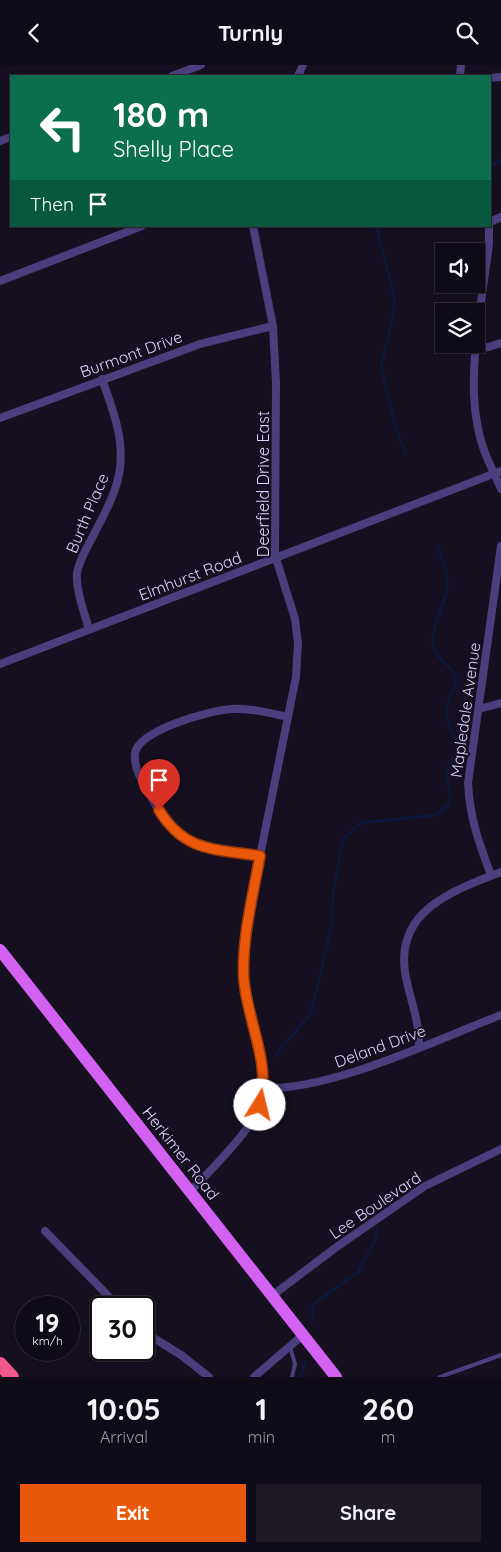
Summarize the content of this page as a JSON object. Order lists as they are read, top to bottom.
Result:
{
  "streets": {
    "main road": ["Herkimer Road"],
    "street": [
      "Burmont Drive",
      "Deerfield Drive East",
      "Burth Place",
      "Elmhurst Road",
      "Mapledale Avenue",
      "Deland Drive",
      "Lee Boulevard"
    ]
  },
  "crossings": [
    ["Burmont Drive", "Deerfield Drive East"],
    ["Burmont Drive", "Burth Place"],
    ["Deerfield Drive East", "Elmhurst Road"],
    ["Deerfield Drive East", "Deland Drive"],
    ["Burth Place", "Elmhurst Road"],
    ["Herkimer Road", "Lee Boulevard"]
  ],
  "page": {
    "header": "Turnly",
    "turn": ["180 m", "Shelly Place"],
    "then": "Then",
    "speed": "19 km/h",
    "limit": "30",
    "eta": [
      "10:05",
      "Arrival",
      "1",
      "min",
      "260",
      "m"
    ],
    "buttons": ["Exit", "Share"]
  }
}
